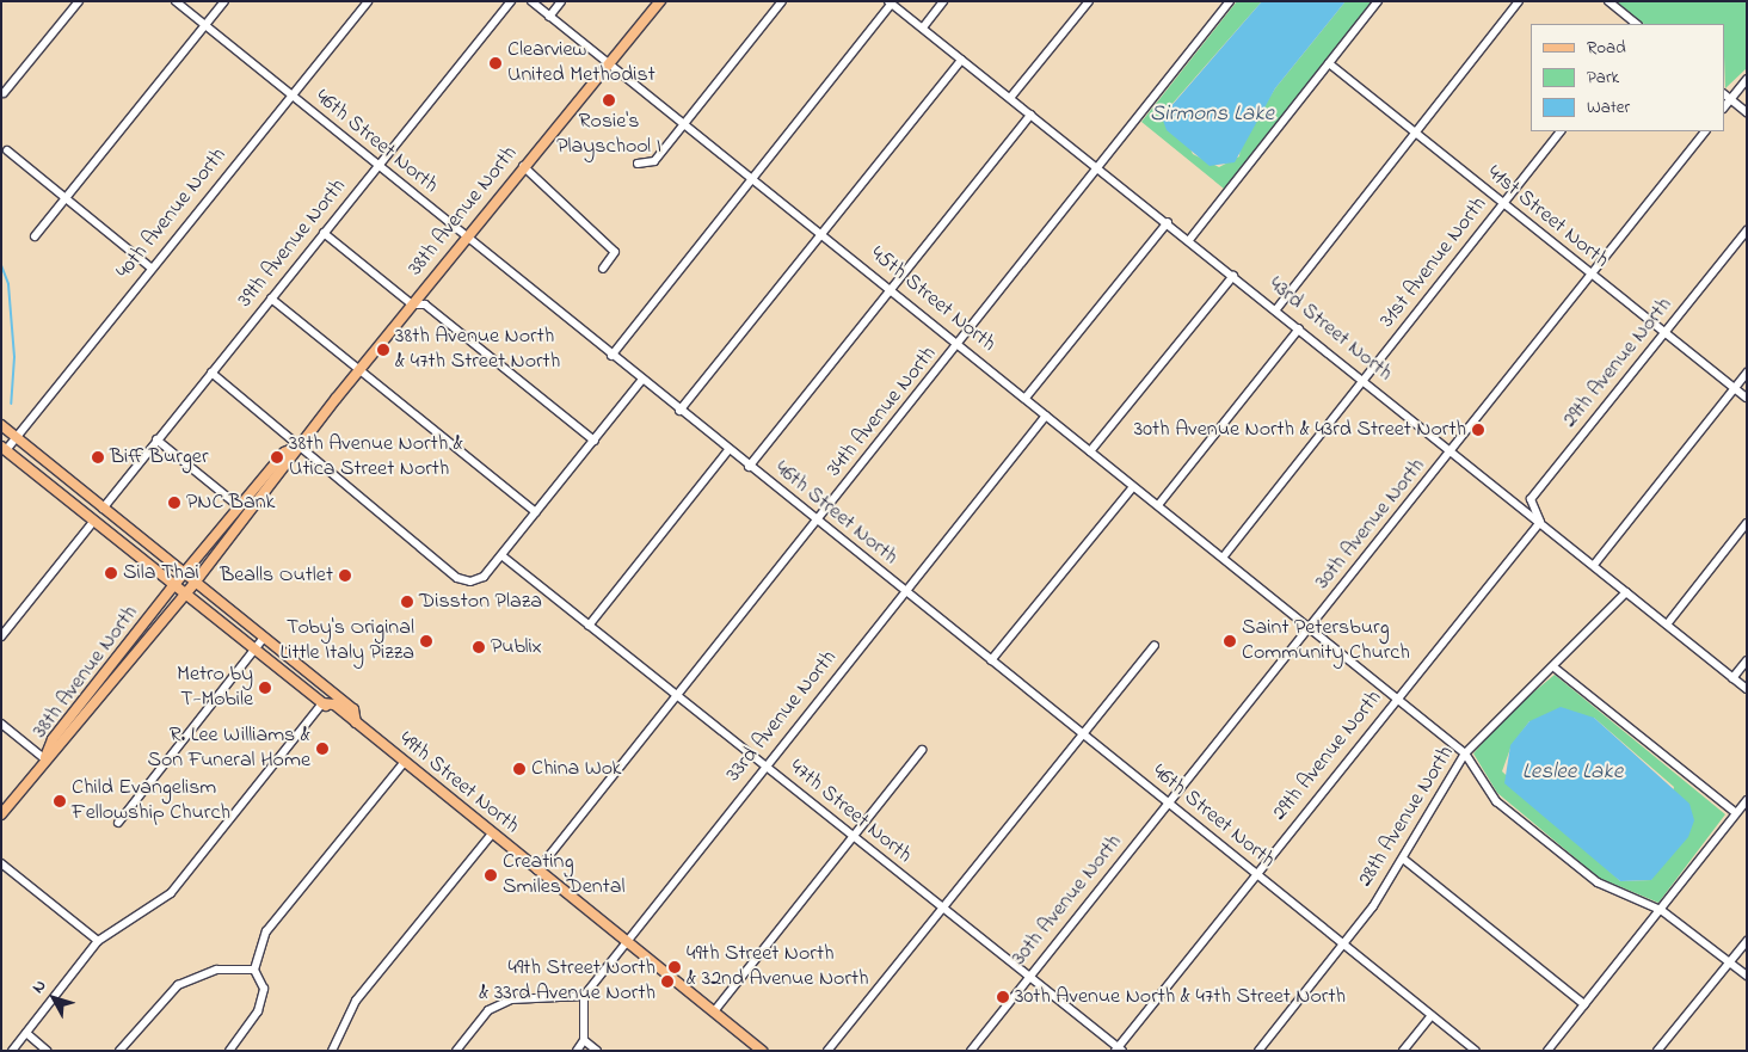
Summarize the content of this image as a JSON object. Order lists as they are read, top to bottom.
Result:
{
  "streets": {
    "main road": ["38th Avenue North", "49th Street North"],
    "street": [
      "46th Street North",
      "40th Avenue North",
      "41st Street North",
      "39th Avenue North",
      "31st Avenue North",
      "45th Street North",
      "43rd Street North",
      "29th Avenue North",
      "34th Avenue North",
      "30th Avenue North",
      "33rd Avenue North",
      "47th Street North",
      "28th Avenue North"
    ]
  },
  "crossings": [
    ["46th Street North", "38th Avenue North"],
    ["46th Street North", "40th Avenue North"],
    ["46th Street North", "39th Avenue North"],
    ["46th Street North", "29th Avenue North"],
    ["46th Street North", "34th Avenue North"],
    ["46th Street North", "30th Avenue North"],
    ["46th Street North", "33rd Avenue North"],
    ["46th Street North", "28th Avenue North"],
    ["38th Avenue North", "45th Street North"],
    ["38th Avenue North", "49th Street North"],
    ["41st Street North", "31st Avenue North"],
    ["41st Street North", "29th Avenue North"],
    ["41st Street North", "30th Avenue North"],
    ["31st Avenue North", "45th Street North"],
    ["31st Avenue North", "43rd Street North"],
    ["45th Street North", "29th Avenue North"],
    ["45th Street North", "34th Avenue North"],
    ["45th Street North", "30th Avenue North"],
    ["45th Street North", "33rd Avenue North"],
    ["45th Street North", "28th Avenue North"],
    ["43rd Street North", "29th Avenue North"],
    ["43rd Street North", "34th Avenue North"],
    ["43rd Street North", "30th Avenue North"],
    ["43rd Street North", "28th Avenue North"],
    ["29th Avenue North", "47th Street North"],
    ["34th Avenue North", "49th Street North"],
    ["34th Avenue North", "47th Street North"],
    ["30th Avenue North", "47th Street North"],
    ["33rd Avenue North", "49th Street North"],
    ["33rd Avenue North", "47th Street North"]
  ],
  "water": ["Sirmons Lake", "Leslee Lake"],
  "places": [
    "Clearview United Methodist",
    "Rosie's Playschool I",
    "38th Avenue North & 47th Street North",
    "30th Avenue North & 43rd Street North",
    "Biff Burger",
    "38th Avenue North & Utica Street North",
    "PNC Bank",
    "Sila Thai",
    "Bealls Outlet",
    "Disston Plaza",
    "Toby's Original Little Italy Pizza",
    "Saint Petersburg Community Church",
    "Publix",
    "Metro by T-Mobile",
    "R. Lee Williams & Son Funeral Home",
    "China Wok",
    "Child Evangelism Fellowship Church",
    "Creating Smiles Dental",
    "49th Street North & 32nd Avenue North",
    "49th Street North & 33rd Avenue North",
    "30th Avenue North & 47th Street North"
  ],
  "legend": ["Road", "Park", "Water"],
  "north": "top left"
}
